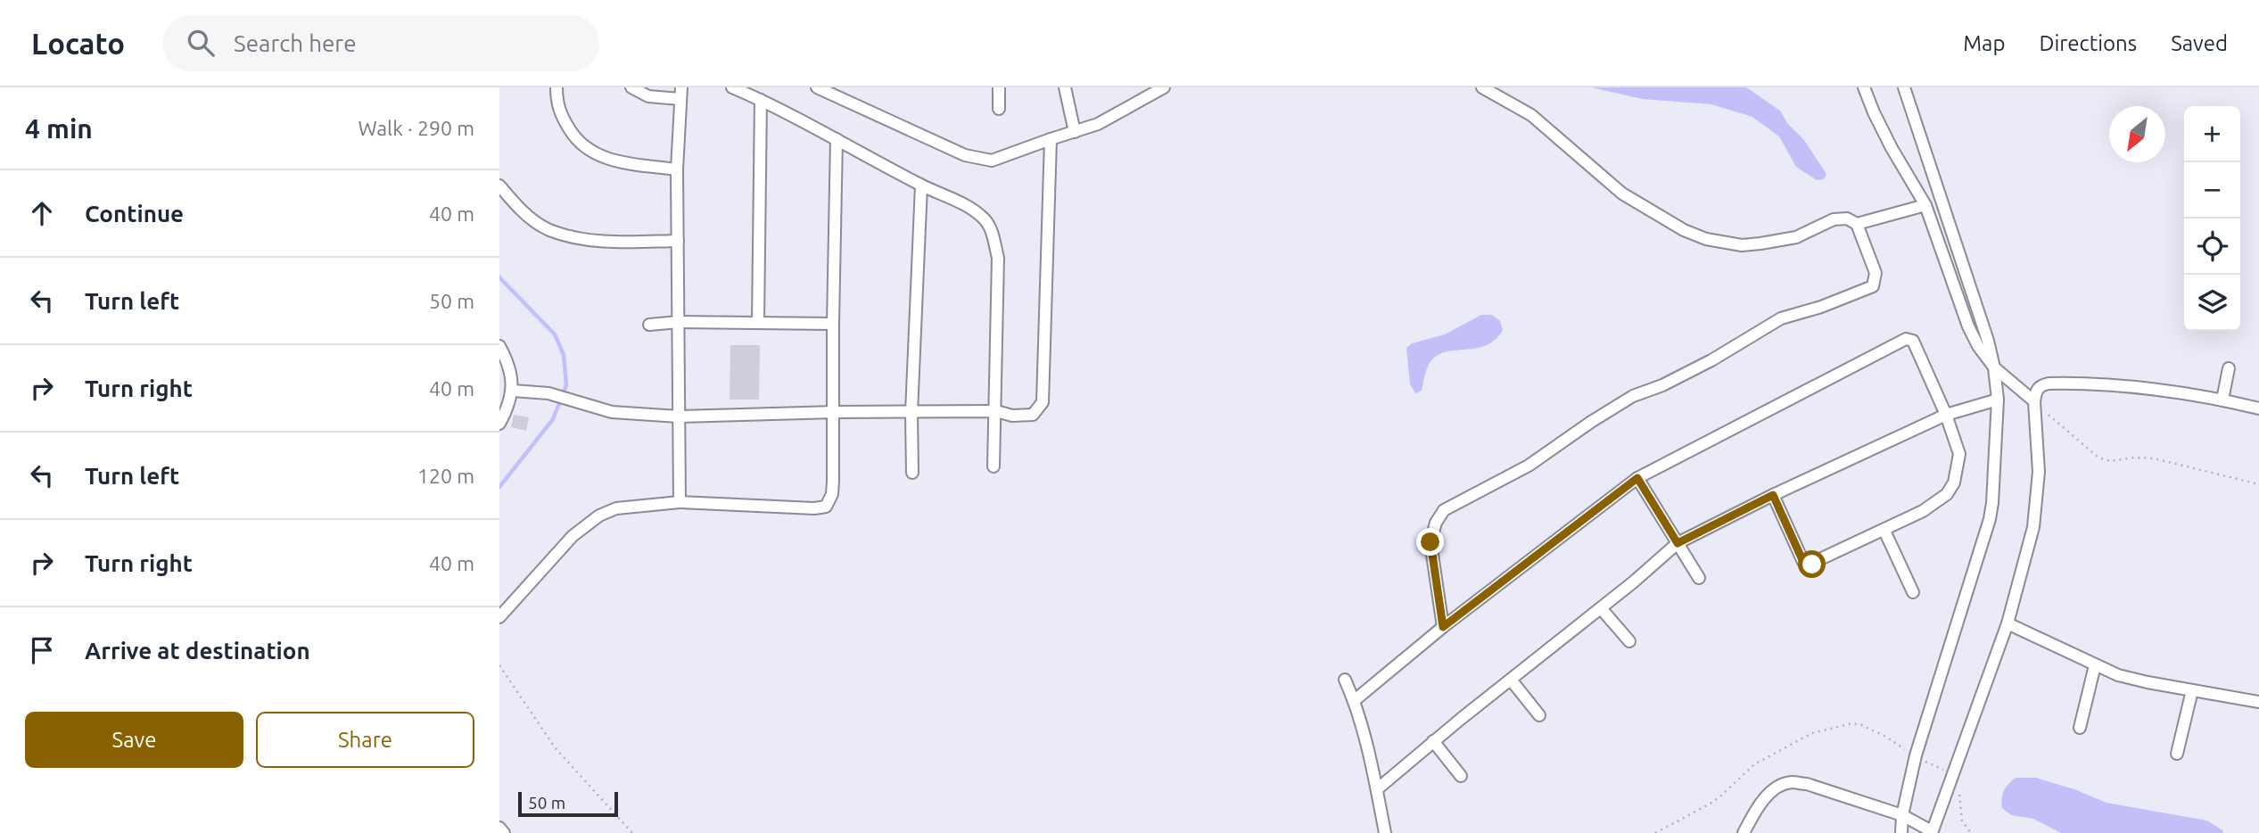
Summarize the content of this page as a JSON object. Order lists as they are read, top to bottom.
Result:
{
  "scale_bar": "50 m",
  "north": "bottom left",
  "page": {
    "header": "Locato",
    "search": "Search here",
    "nav": ["Map", "Directions", "Saved"],
    "heading": ["4 min", "Walk · 290 m"],
    "map_buttons": ["+", "−"],
    "list": [
      ["Continue", "40 m"],
      ["Turn left", "50 m"],
      ["Turn right", "40 m"],
      ["Turn left", "120 m"],
      ["Turn right", "40 m"],
      "Arrive at destination"
    ],
    "buttons": ["Save", "Share"],
    "scale": "50 m"
  }
}
